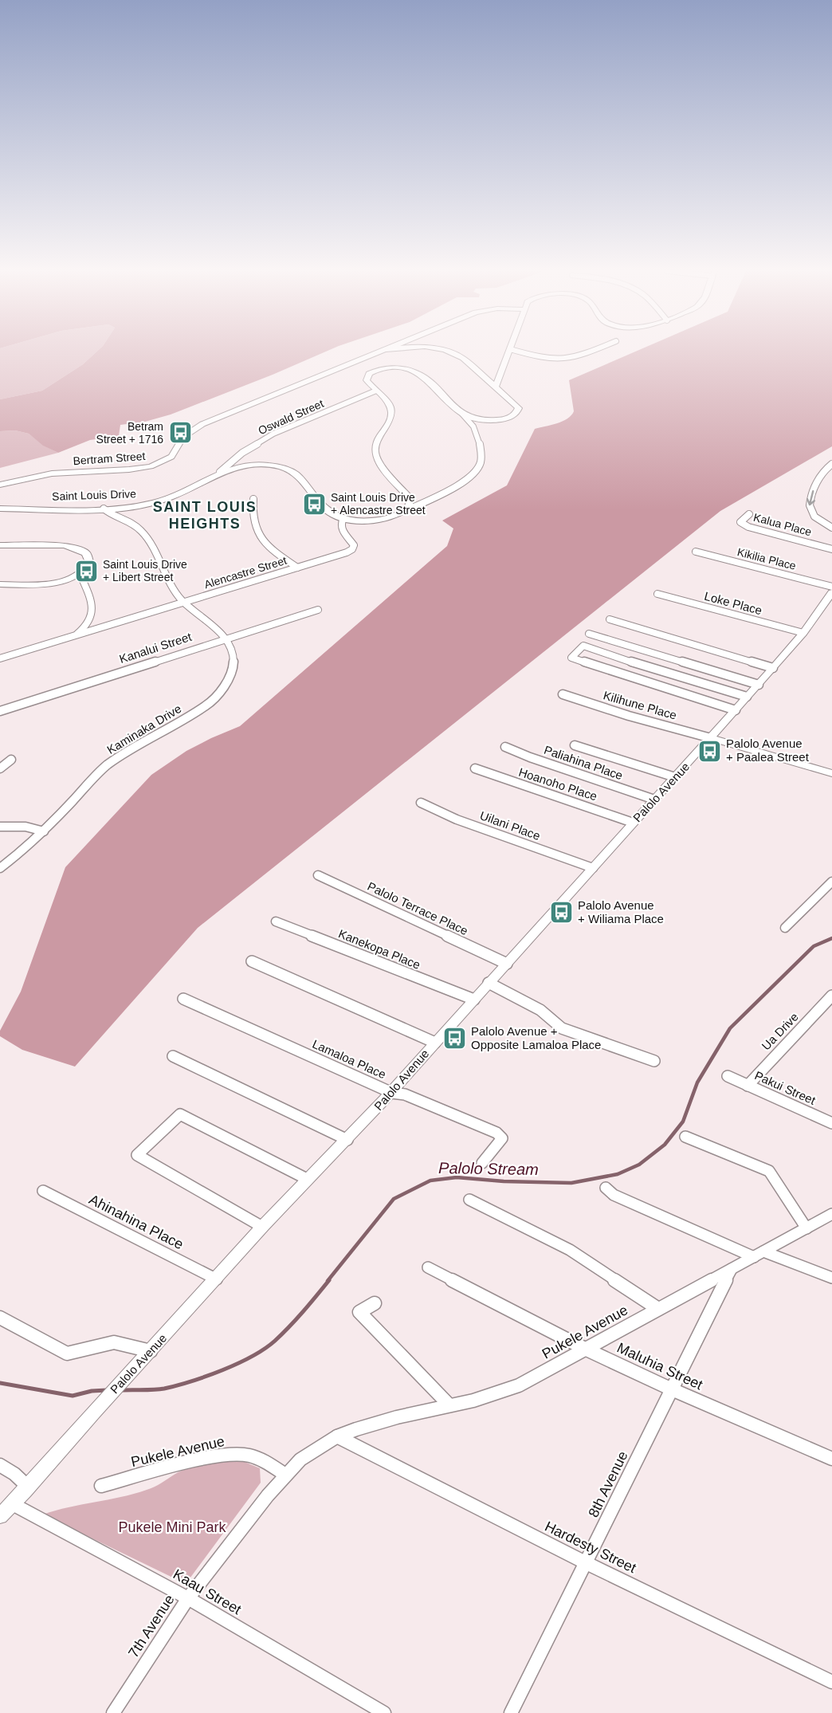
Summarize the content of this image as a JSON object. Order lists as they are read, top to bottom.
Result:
{
  "streets": {
    "street": [
      "Oswald Street",
      "Bertram Street",
      "Saint Louis Drive",
      "Kalua Place",
      "Kikilia Place",
      "Alencastre Street",
      "Loke Place",
      "Kanalui Street",
      "Kilihune Place",
      "Kaminaka Drive",
      "Paliahina Place",
      "Hoanoho Place",
      "Palolo Avenue",
      "Uilani Place",
      "Palolo Terrace Place",
      "Kanekopa Place",
      "Ua Drive",
      "Lamaloa Place",
      "Pakui Street",
      "Ahinahina Place",
      "Pukele Avenue",
      "Maluhia Street",
      "8th Avenue",
      "Hardesty Street",
      "Kaau Street",
      "7th Avenue"
    ]
  },
  "crossings": [
    ["Oswald Street", "Saint Louis Drive"],
    ["Saint Louis Drive", "Alencastre Street"],
    ["Saint Louis Drive", "Kaminaka Drive"],
    ["Alencastre Street", "Kaminaka Drive"],
    ["Loke Place", "Palolo Avenue"],
    ["Kanalui Street", "Kaminaka Drive"],
    ["Kilihune Place", "Palolo Avenue"],
    ["Paliahina Place", "Palolo Avenue"],
    ["Hoanoho Place", "Palolo Avenue"],
    ["Palolo Avenue", "Uilani Place"],
    ["Palolo Avenue", "Palolo Terrace Place"],
    ["Palolo Avenue", "Kanekopa Place"],
    ["Palolo Avenue", "Lamaloa Place"],
    ["Palolo Avenue", "Ahinahina Place"],
    ["Palolo Avenue", "Kaau Street"],
    ["Ua Drive", "Pakui Street"],
    ["Pukele Avenue", "Maluhia Street"],
    ["Pukele Avenue", "8th Avenue"],
    ["Pukele Avenue", "Hardesty Street"],
    ["Pukele Avenue", "7th Avenue"],
    ["Maluhia Street", "8th Avenue"],
    ["8th Avenue", "Hardesty Street"],
    ["Hardesty Street", "7th Avenue"],
    ["Kaau Street", "7th Avenue"]
  ],
  "districts": ["SAINT LOUIS HEIGHTS"],
  "water": ["Palolo Stream"],
  "parks": ["Pukele Mini Park"],
  "places": {
    "bus stop": [
      "Betram Street + 1716",
      "Saint Louis Drive + Alencastre Street",
      "Saint Louis Drive + Libert Street",
      "Palolo Avenue + Paalea Street",
      "Palolo Avenue + Wiliama Place",
      "Palolo Avenue + Opposite Lamaloa Place"
    ]
  }
}
